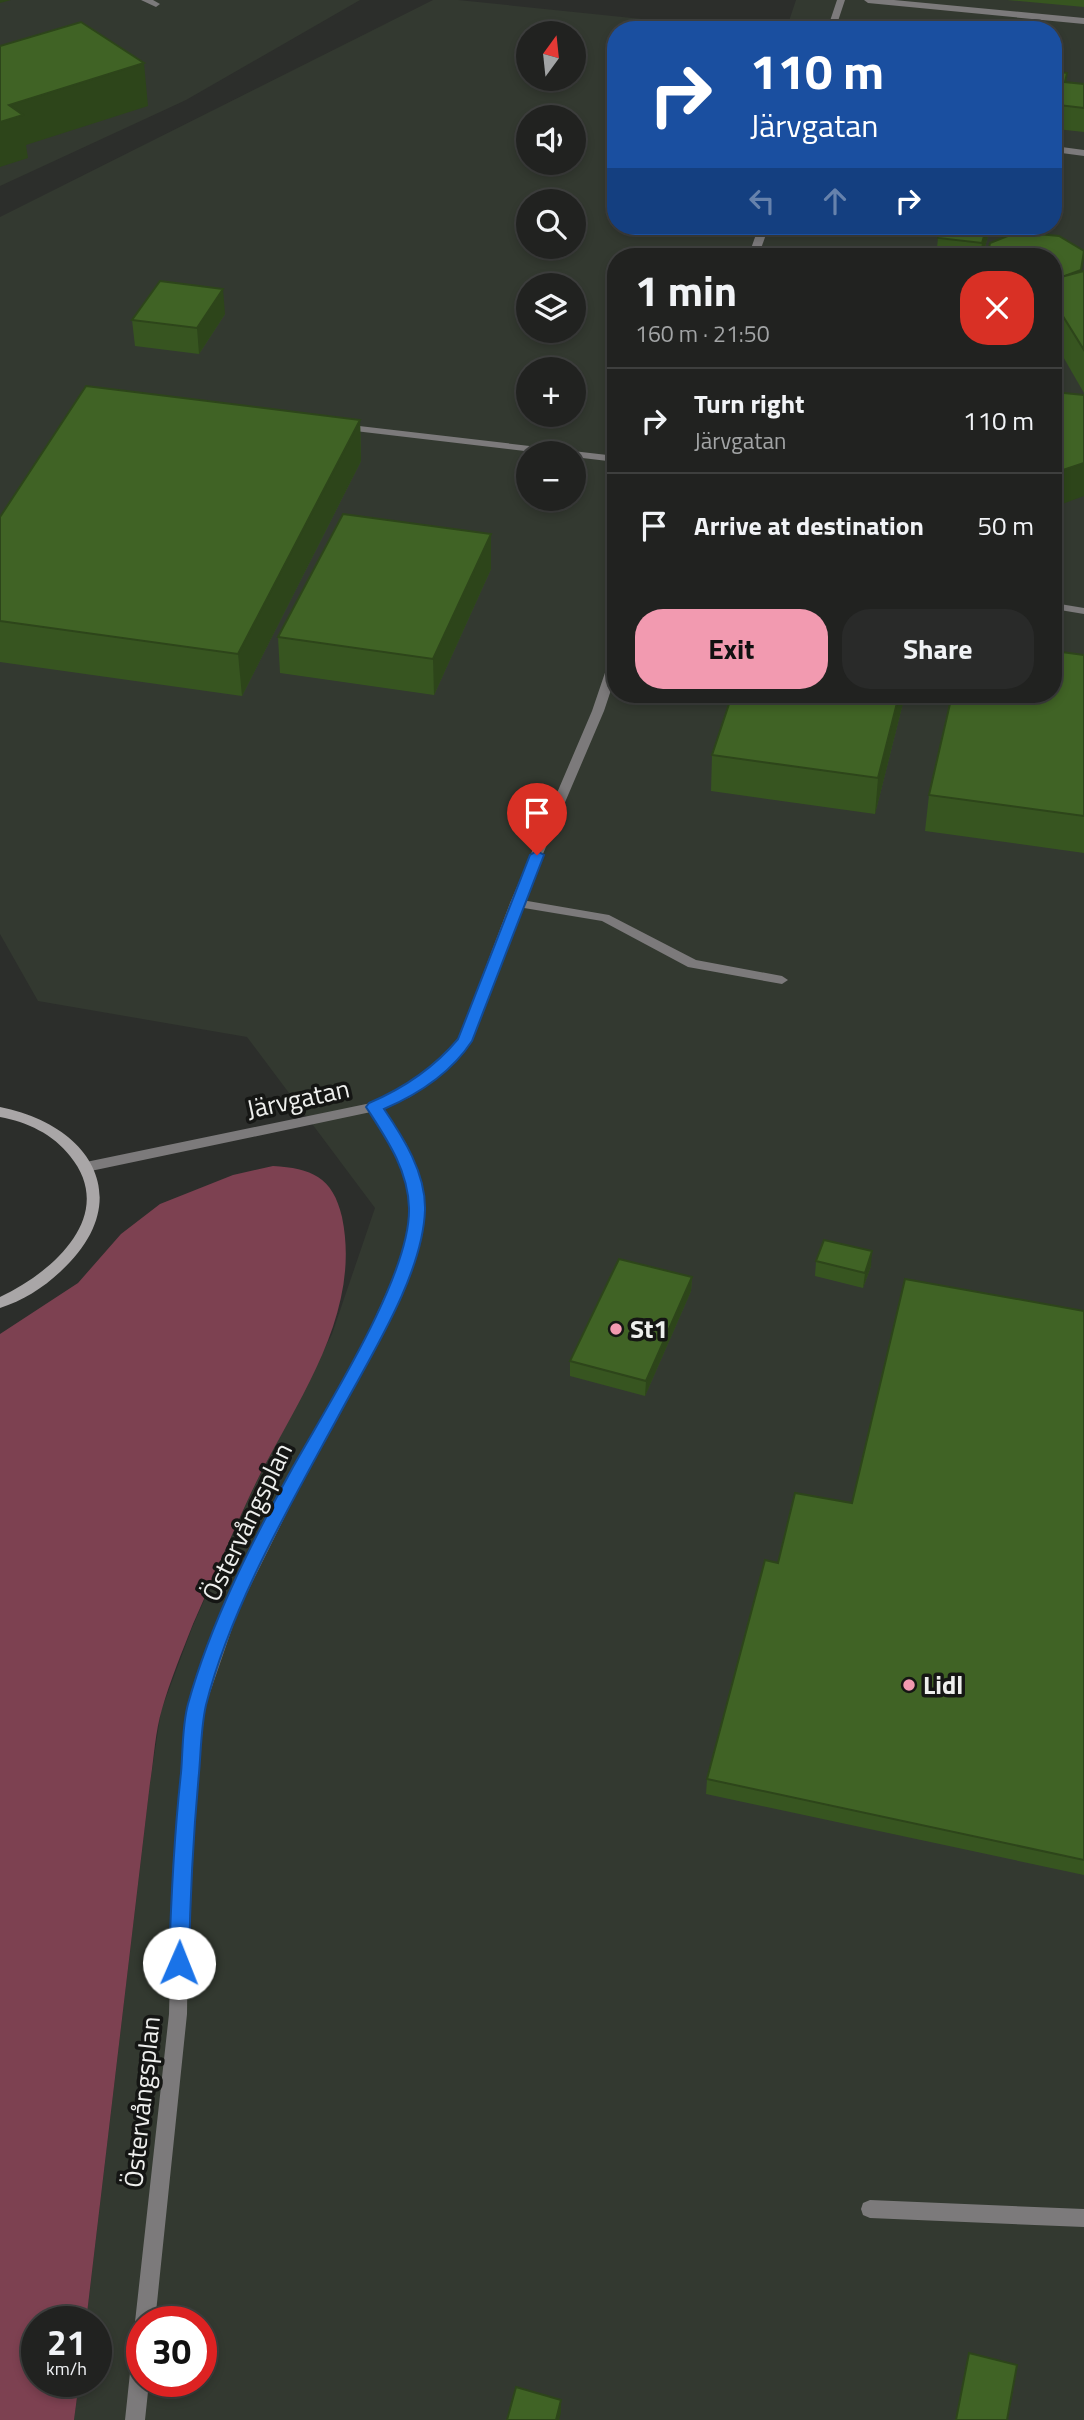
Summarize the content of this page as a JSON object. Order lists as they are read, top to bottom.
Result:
{
  "streets": {
    "street": ["Järvgatan", "Östervångsplan"]
  },
  "crossings": [
    ["Järvgatan", "Östervångsplan"]
  ],
  "places": ["St1", "Lidl"],
  "north": "top",
  "page": {
    "map_buttons": ["+", "−"],
    "turn": ["110 m", "Järvgatan"],
    "heading": ["1 min", "160 m · 21:50"],
    "list": [
      {
        "name": "Turn right",
        "note": "Järvgatan",
        "value": "110 m"
      },
      {
        "name": "Arrive at destination",
        "value": "50 m"
      }
    ],
    "buttons": ["Exit", "Share"],
    "speed": "21 km/h",
    "limit": "30"
  }
}
